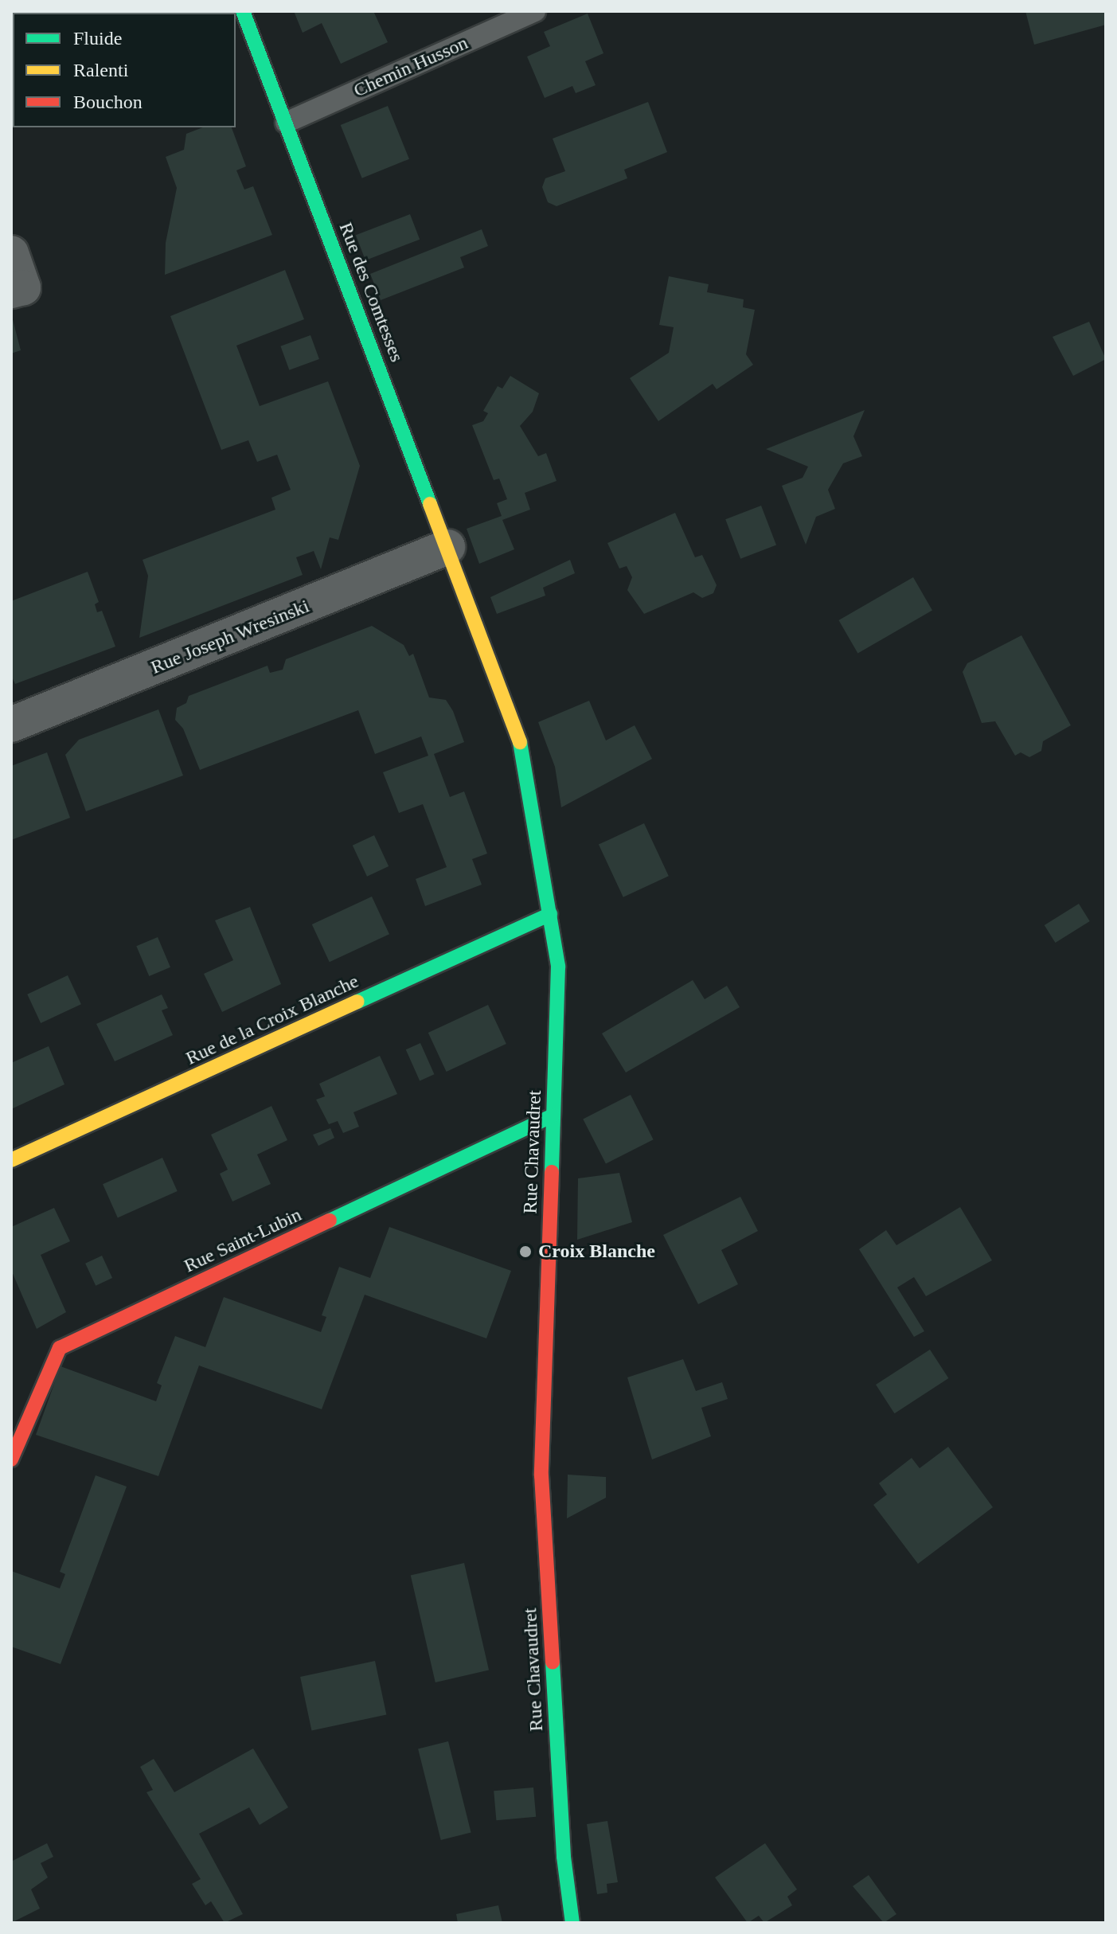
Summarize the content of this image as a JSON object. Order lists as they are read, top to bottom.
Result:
{
  "streets": {
    "street": [
      "Rue des Comtesses",
      "Rue Joseph Wresinski",
      "Rue de la Croix Blanche",
      "Rue Chavaudret",
      "Rue Saint-Lubin"
    ],
    "lane": ["Chemin Husson"]
  },
  "crossings": [
    ["Chemin Husson", "Rue des Comtesses"],
    ["Rue des Comtesses", "Rue Joseph Wresinski"],
    ["Rue des Comtesses", "Rue Chavaudret"],
    ["Rue de la Croix Blanche", "Rue Chavaudret"],
    ["Rue Chavaudret", "Rue Saint-Lubin"]
  ],
  "places": ["Croix Blanche"],
  "legend": ["Fluide", "Ralenti", "Bouchon"]
}
